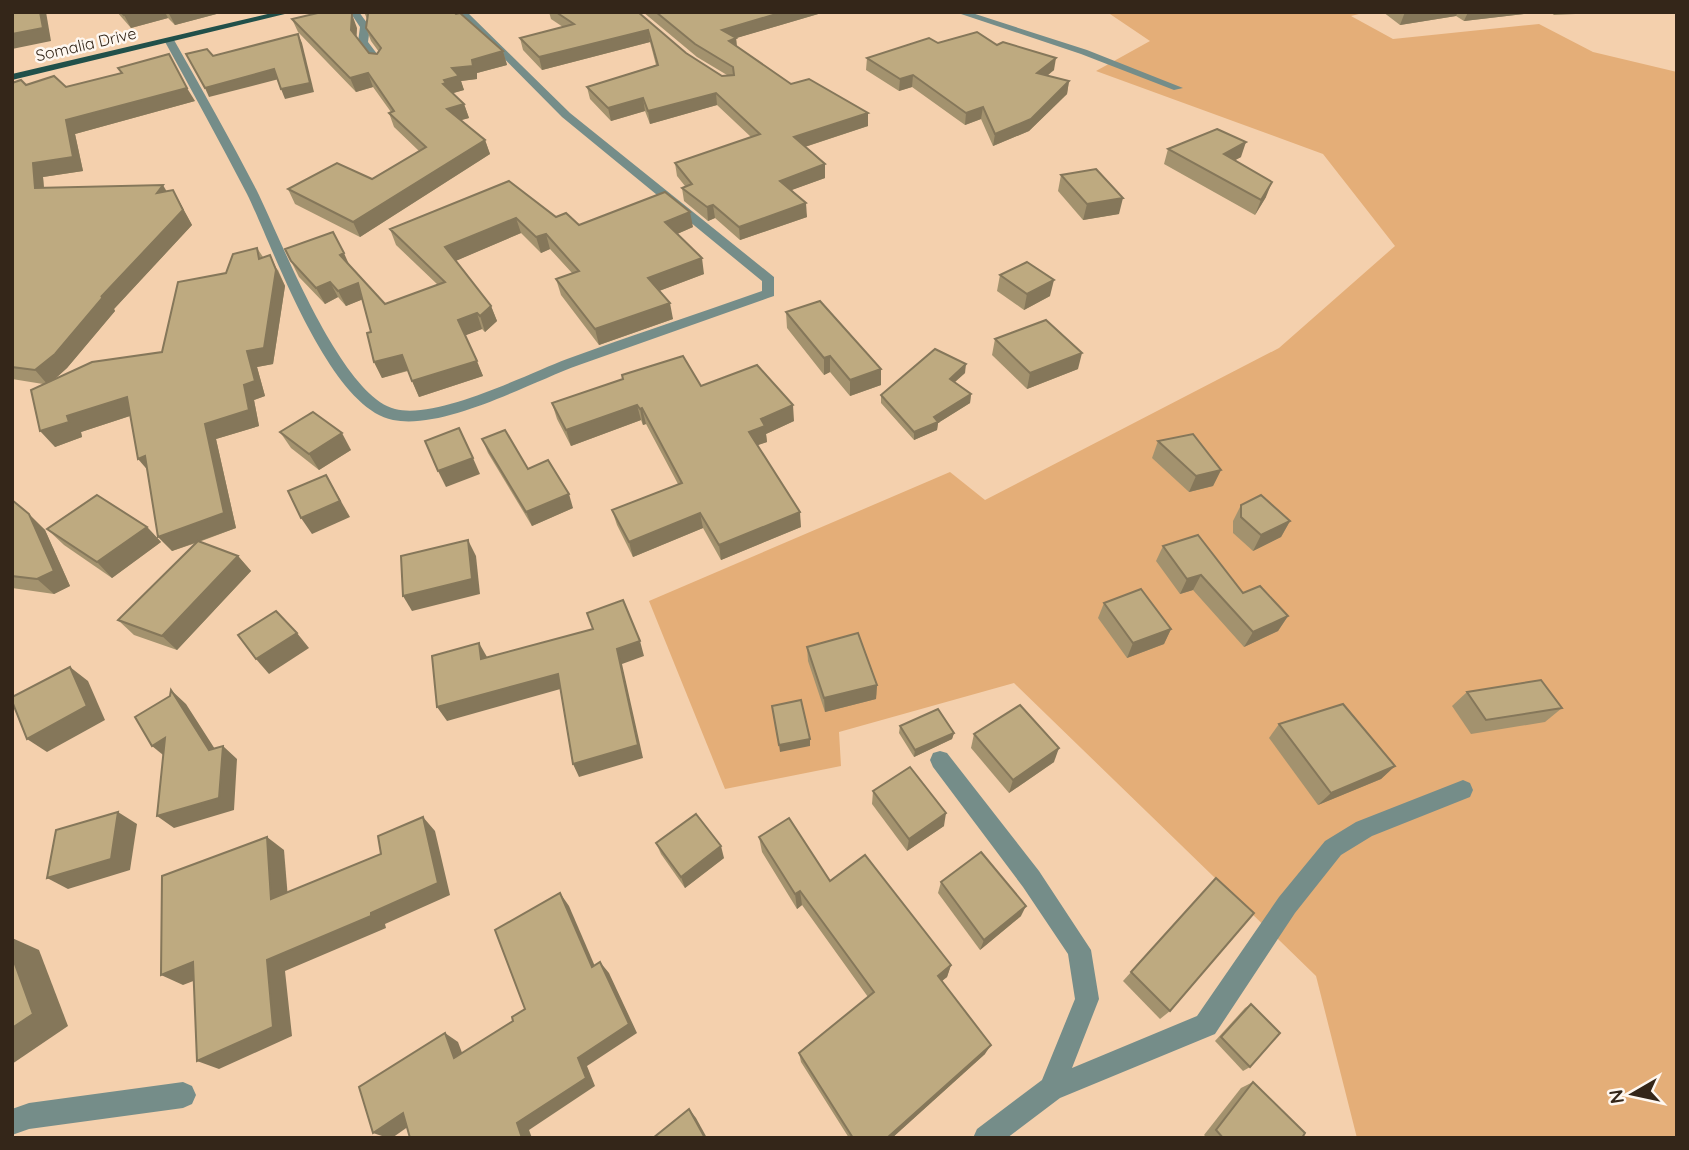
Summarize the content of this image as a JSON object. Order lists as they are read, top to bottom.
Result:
{
  "streets": {
    "main road": ["Somalia Drive"]
  },
  "north": "left"
}
